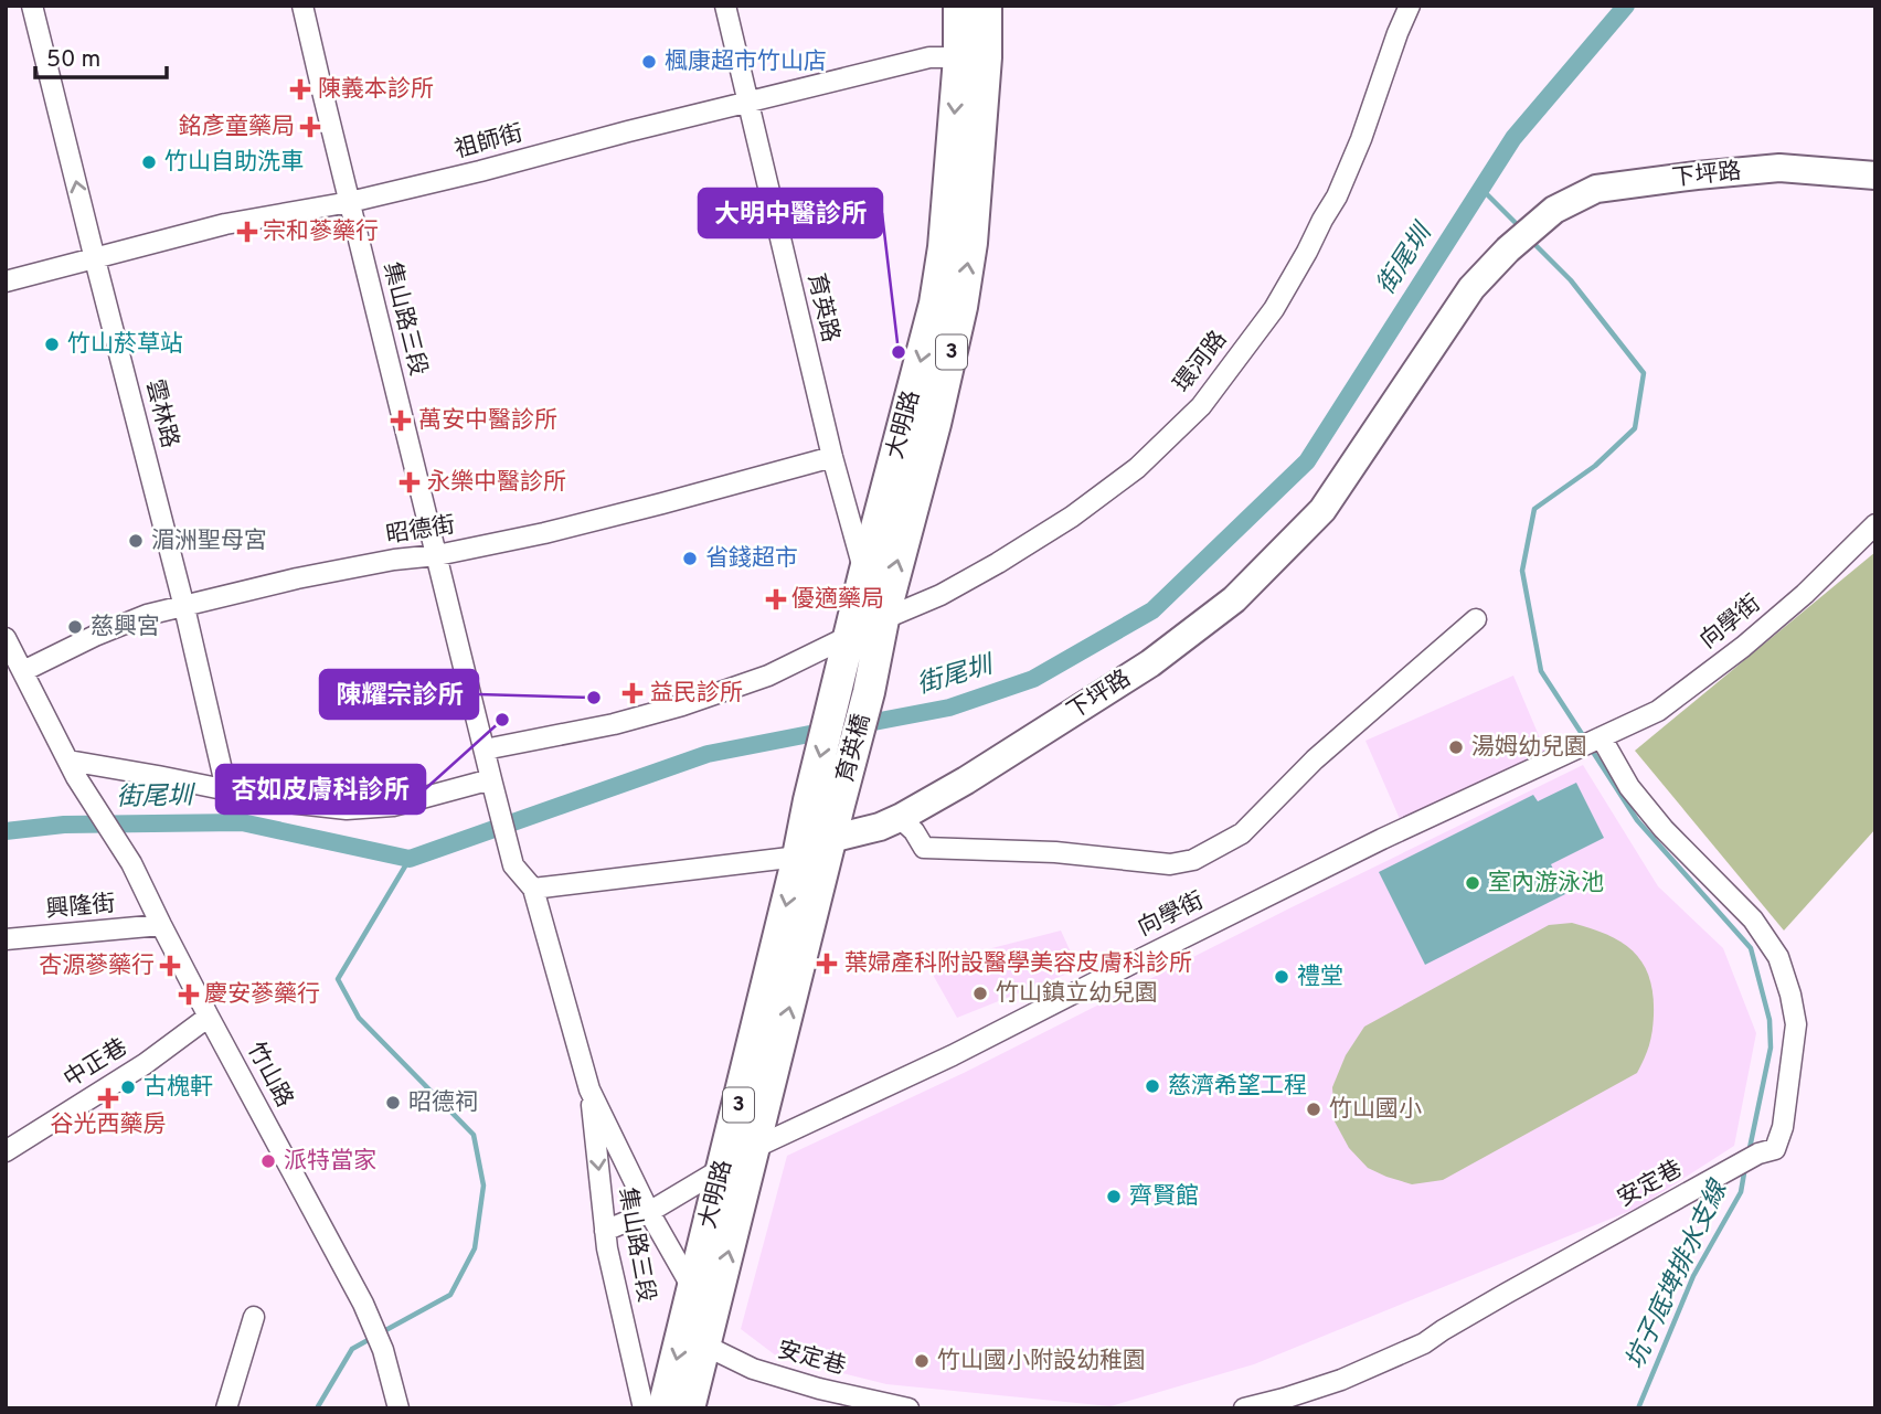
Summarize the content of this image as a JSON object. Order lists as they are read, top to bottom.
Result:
{
  "streets": {
    "main road": ["3", "大明路", "育英橋"],
    "street": [
      "祖師街",
      "下坪路",
      "育英路",
      "集山路三段",
      "環河路",
      "雲林路",
      "昭德街",
      "向學街",
      "興隆街",
      "中正巷",
      "竹山路",
      "安定巷"
    ]
  },
  "crossings": [
    ["祖師街", "育英路"],
    ["祖師街", "集山路三段"],
    ["祖師街", "雲林路"],
    ["祖師街", "大明路"],
    ["下坪路", "集山路三段"],
    ["下坪路", "大明路"],
    ["育英路", "環河路"],
    ["育英路", "大明路"],
    ["育英路", "昭德街"],
    ["集山路三段", "環河路"],
    ["集山路三段", "大明路"],
    ["集山路三段", "昭德街"],
    ["集山路三段", "安定巷"],
    ["環河路", "大明路"],
    ["雲林路", "昭德街"],
    ["大明路", "向學街"],
    ["大明路", "育英橋"],
    ["大明路", "安定巷"],
    ["向學街", "安定巷"],
    ["興隆街", "竹山路"],
    ["中正巷", "竹山路"]
  ],
  "water": ["街尾圳", "坑子底埤排水支線"],
  "places": {
    "other": [
      "楓康超市竹山店",
      "竹山自助洗車",
      "竹山菸草站",
      "大明中醫診所",
      "湄洲聖母宮",
      "省錢超市",
      "慈興宮",
      "陳耀宗診所",
      "杏如皮膚科診所",
      "湯姆幼兒園",
      "室內游泳池",
      "禮堂",
      "竹山鎮立幼兒園",
      "慈濟希望工程",
      "古槐軒",
      "昭德祠",
      "竹山國小",
      "派特當家",
      "齊賢館",
      "竹山國小附設幼稚園"
    ],
    "health": [
      "陳義本診所",
      "銘彥童藥局",
      "宗和蔘藥行",
      "萬安中醫診所",
      "永樂中醫診所",
      "優適藥局",
      "益民診所",
      "葉婦產科附設醫學美容皮膚科診所",
      "杏源蔘藥行",
      "慶安蔘藥行",
      "谷光西藥房"
    ]
  },
  "scale_bar": "50 m"
}
